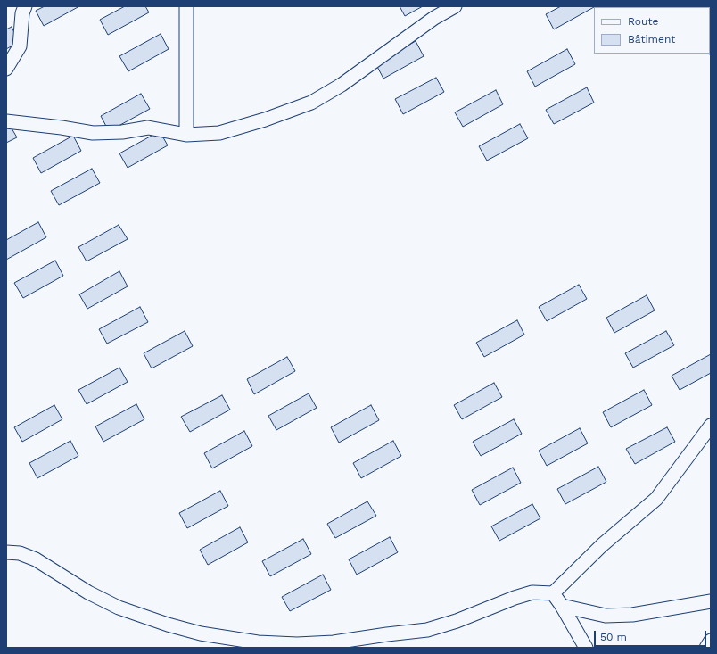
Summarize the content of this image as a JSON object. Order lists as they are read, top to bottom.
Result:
{
  "legend": ["Route", "Bâtiment"],
  "scale_bar": "50 m"
}
